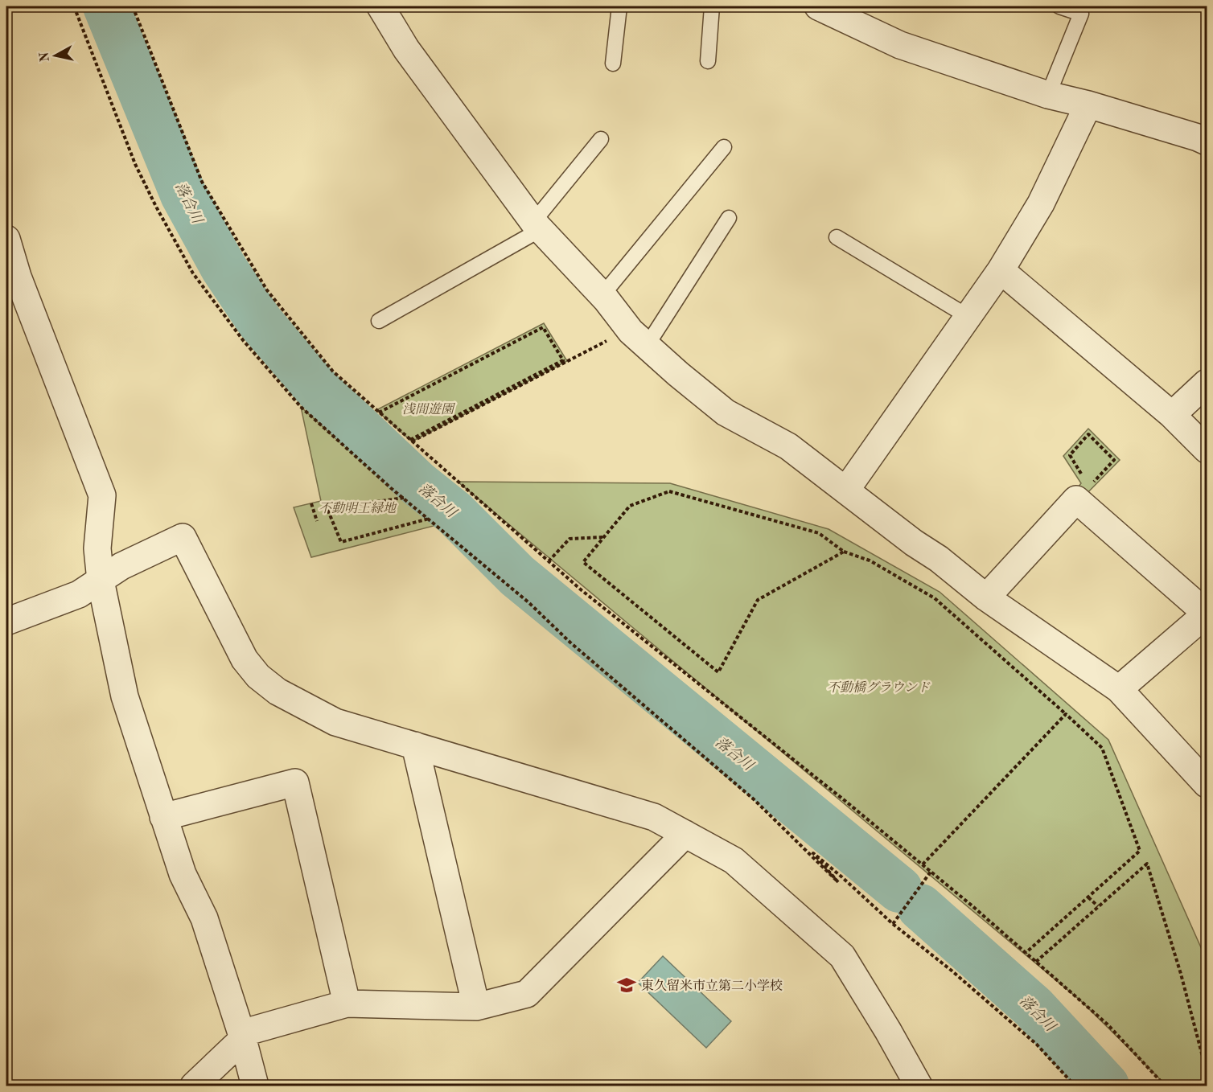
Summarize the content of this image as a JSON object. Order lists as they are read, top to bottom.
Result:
{
  "water": ["落合川"],
  "parks": ["浅間遊園", "不動明王緑地", "不動橋グラウンド"],
  "places": {
    "school or university": ["東久留米市立第二小学校"]
  },
  "north": "left"
}
